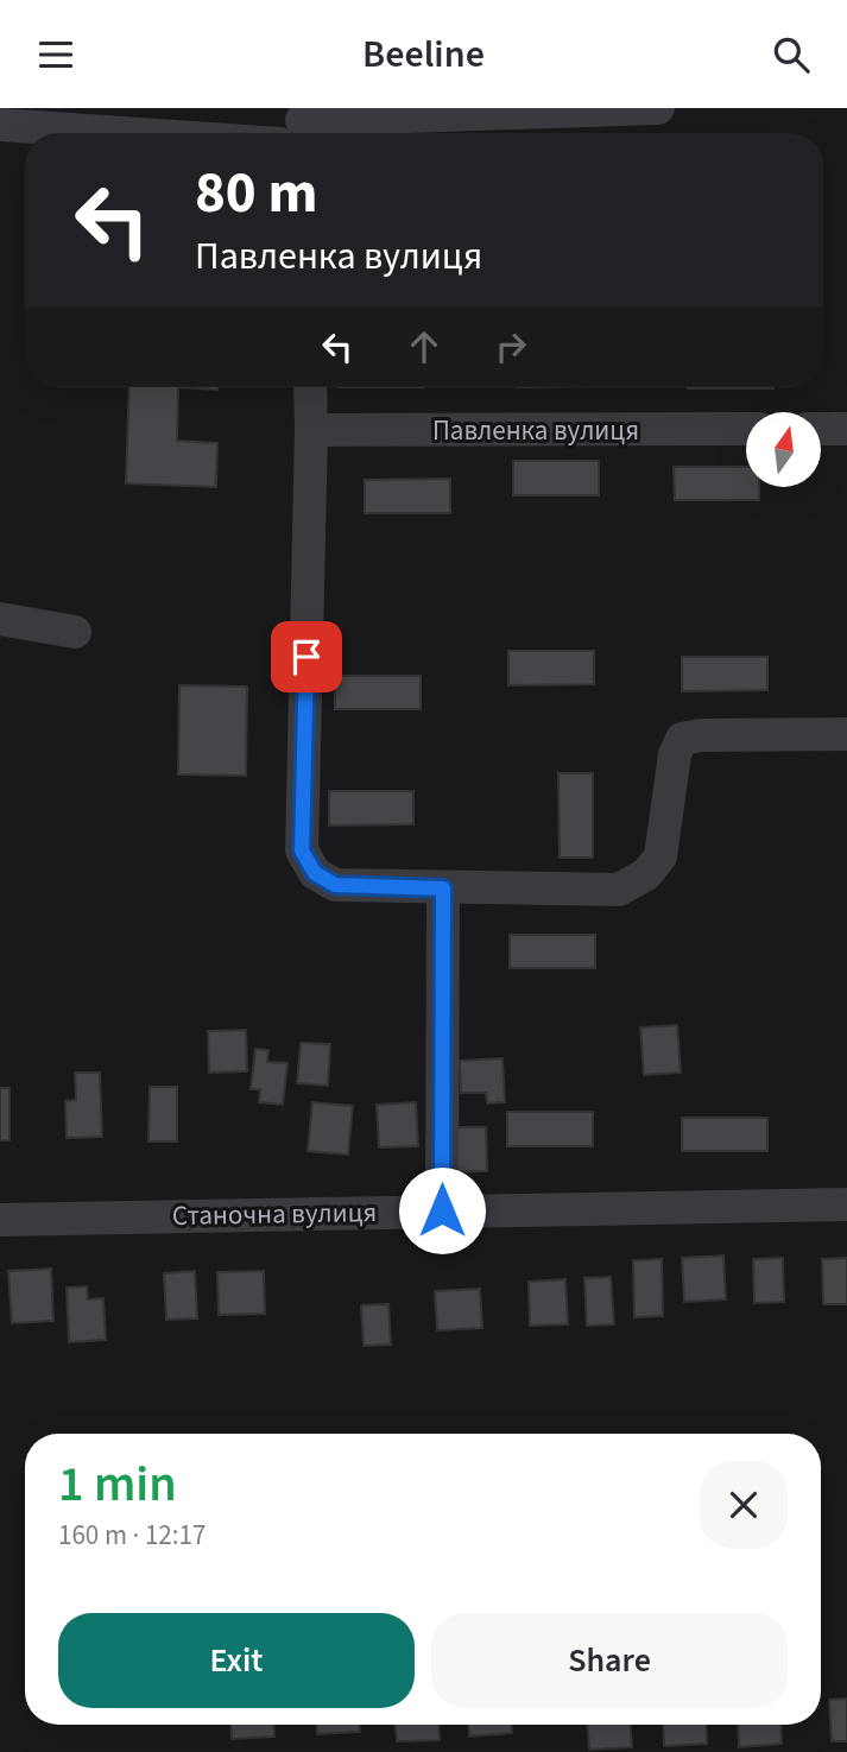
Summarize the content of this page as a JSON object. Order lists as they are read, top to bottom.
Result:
{
  "streets": {
    "street": ["Павленка вулиця", "Станочна вулиця"]
  },
  "north": "top",
  "page": {
    "header": "Beeline",
    "turn": ["80 m", "Павленка вулиця"],
    "heading": ["1 min", "160 m · 12:17"],
    "buttons": ["Exit", "Share"]
  }
}
